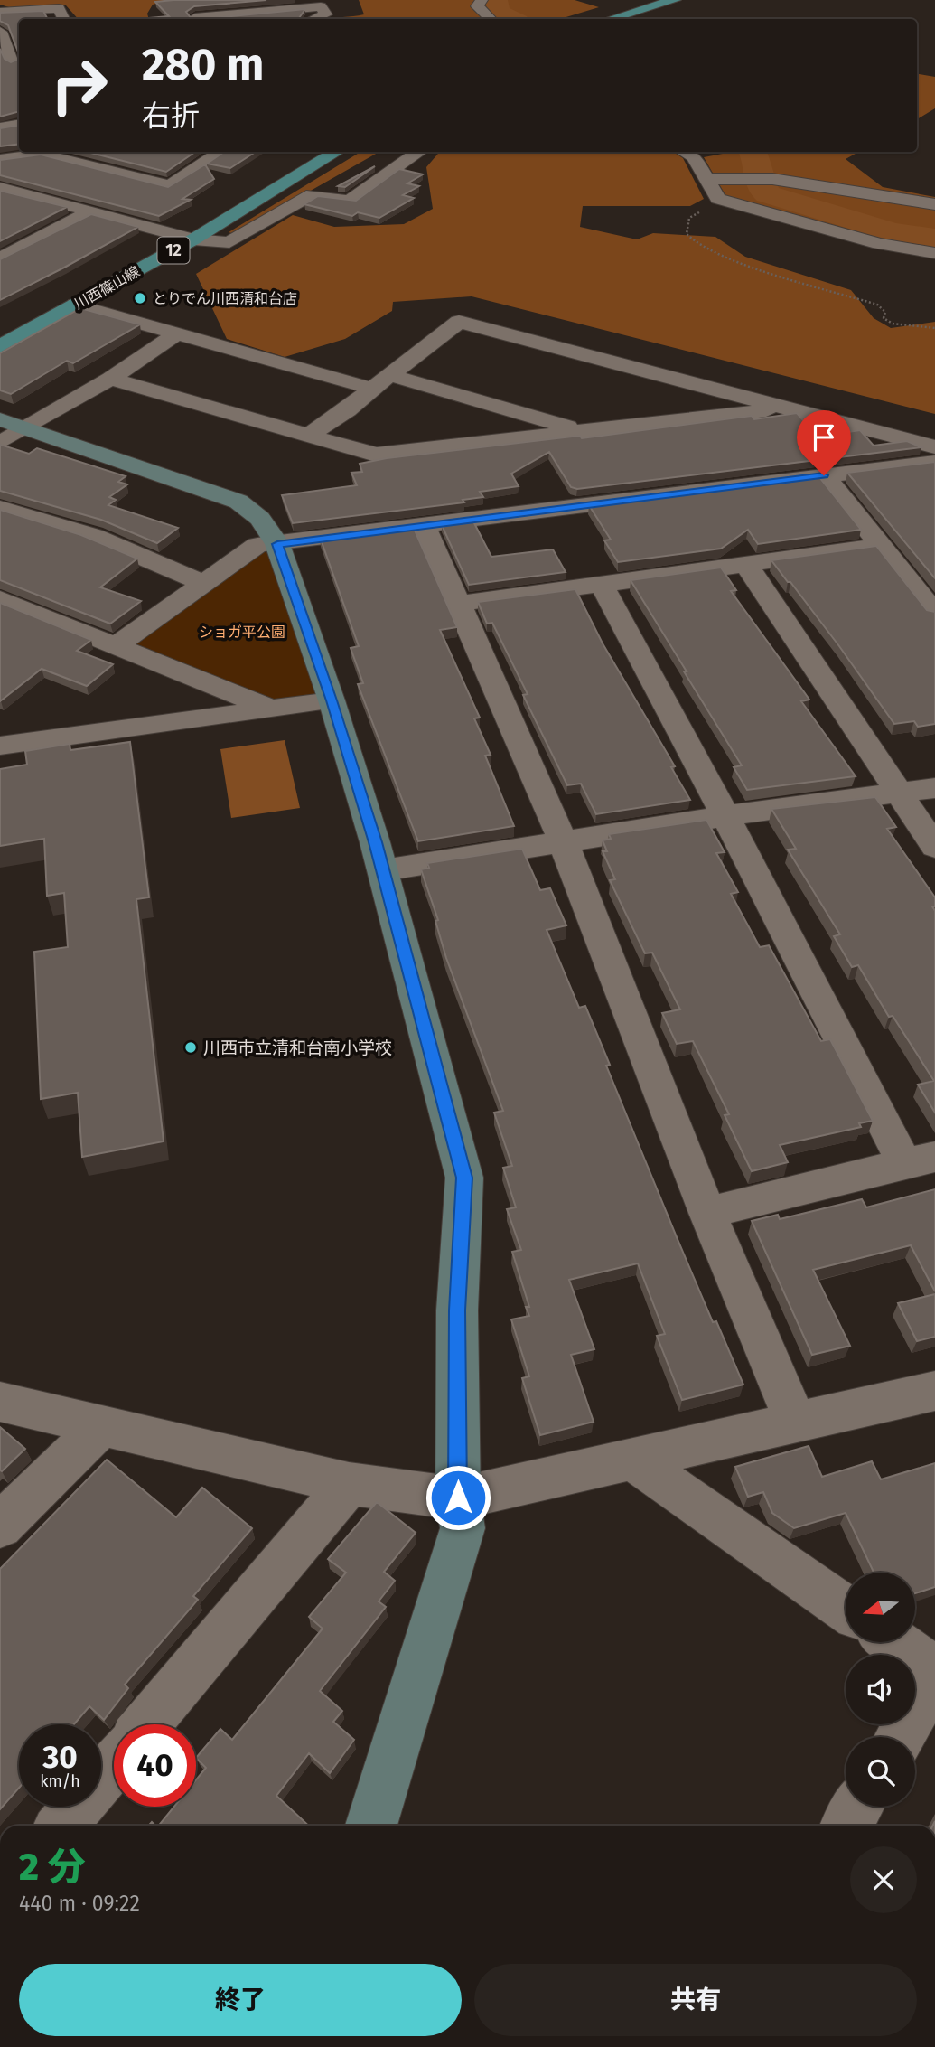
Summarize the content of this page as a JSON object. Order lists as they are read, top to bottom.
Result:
{
  "streets": {
    "main road": ["12", "川西篠山線"]
  },
  "parks": ["ショガ平公園"],
  "places": ["とりでん川西清和台店", "川西市立清和台南小学校"],
  "north": "left",
  "page": {
    "turn": ["280 m", "右折"],
    "speed": "30 km/h",
    "limit": "40",
    "heading": ["2 分", "440 m · 09:22"],
    "buttons": ["終了", "共有"]
  }
}
